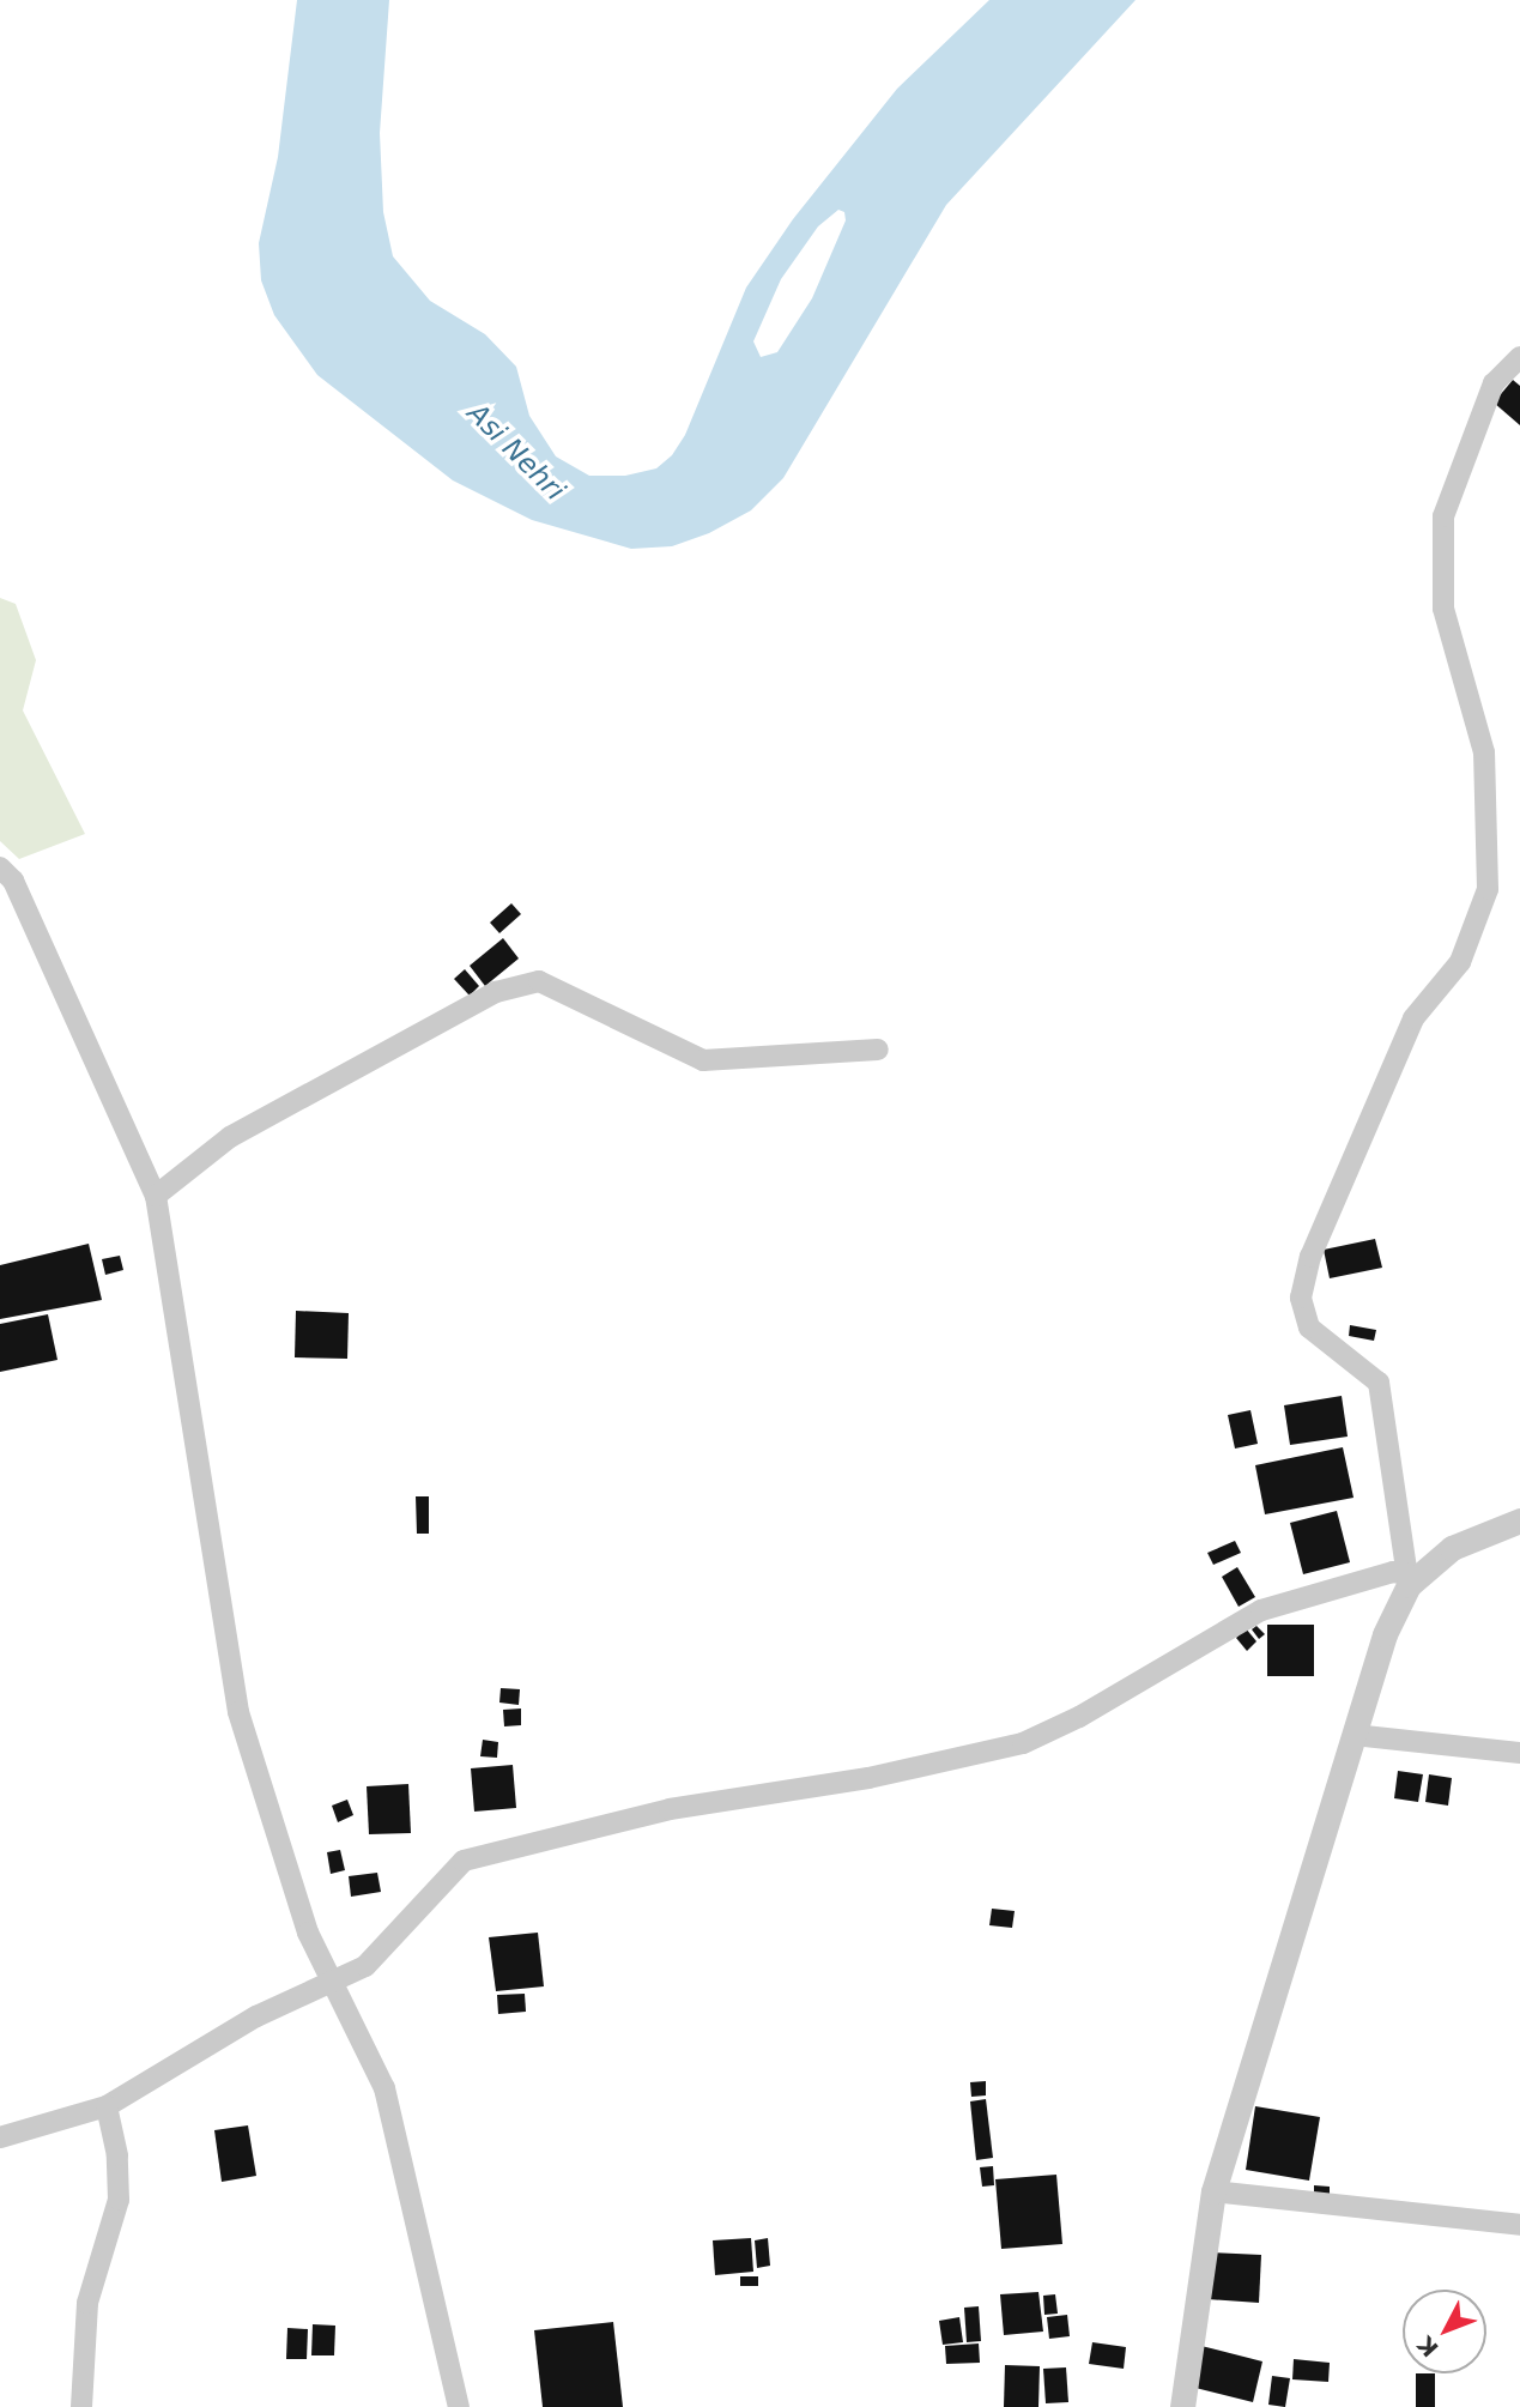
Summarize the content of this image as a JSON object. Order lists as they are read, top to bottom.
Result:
{
  "water": ["Asi Nehri"],
  "north": "bottom left"
}
